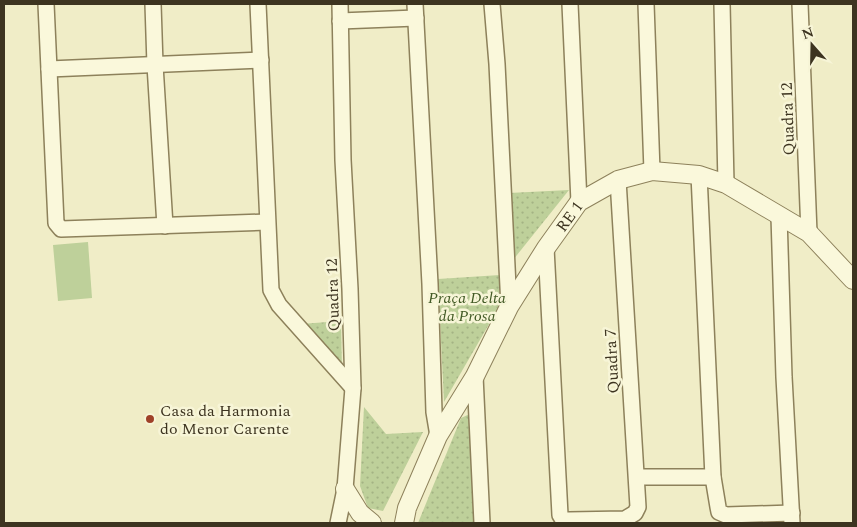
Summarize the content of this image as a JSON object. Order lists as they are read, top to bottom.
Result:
{
  "streets": {
    "street": ["Quadra 12", "RE 1", "Quadra 7"]
  },
  "crossings": [
    ["Quadra 12", "RE 1"],
    ["RE 1", "Quadra 7"]
  ],
  "parks": ["Praça Delta da Prosa"],
  "places": ["Casa da Harmonia do Menor Carente"],
  "north": "top"
}
